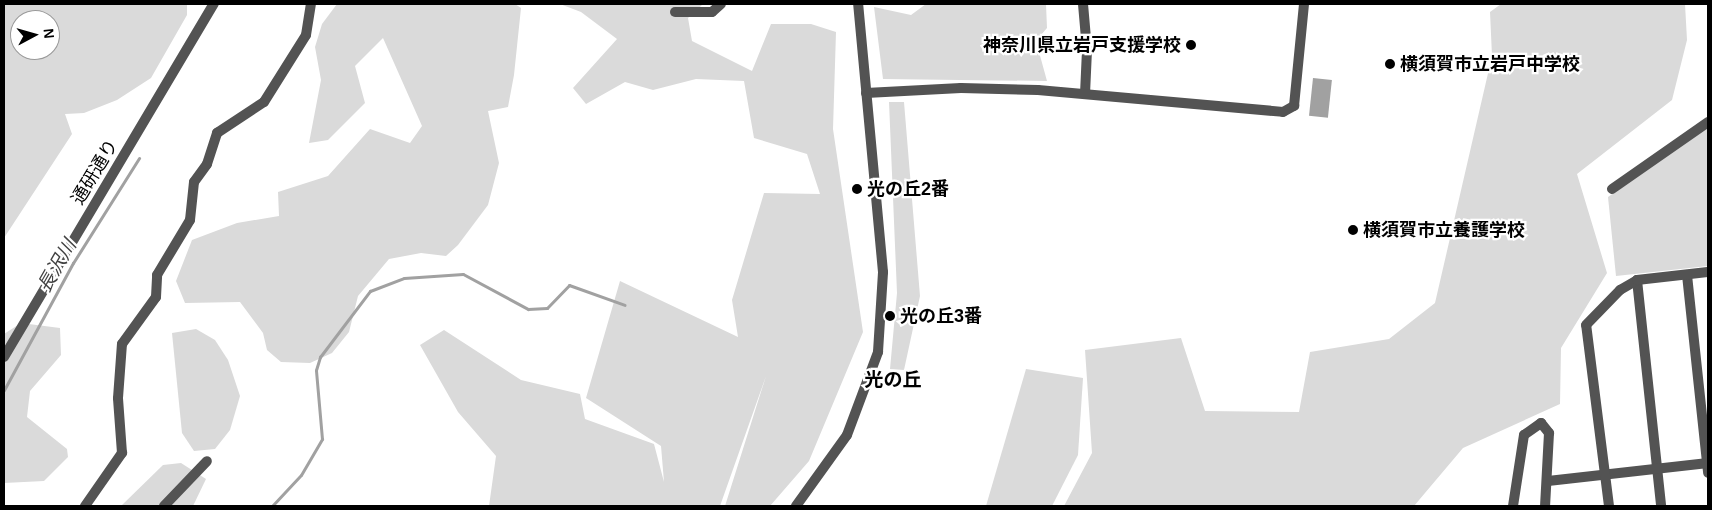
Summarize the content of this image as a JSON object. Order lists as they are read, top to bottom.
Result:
{
  "streets": {
    "street": ["通研通り"]
  },
  "districts": ["光の丘"],
  "water": ["長沢川"],
  "places": [
    "神奈川県立岩戸支援学校",
    "横須賀市立岩戸中学校",
    "光の丘2番",
    "横須賀市立養護学校",
    "光の丘3番"
  ],
  "north": "right"
}
